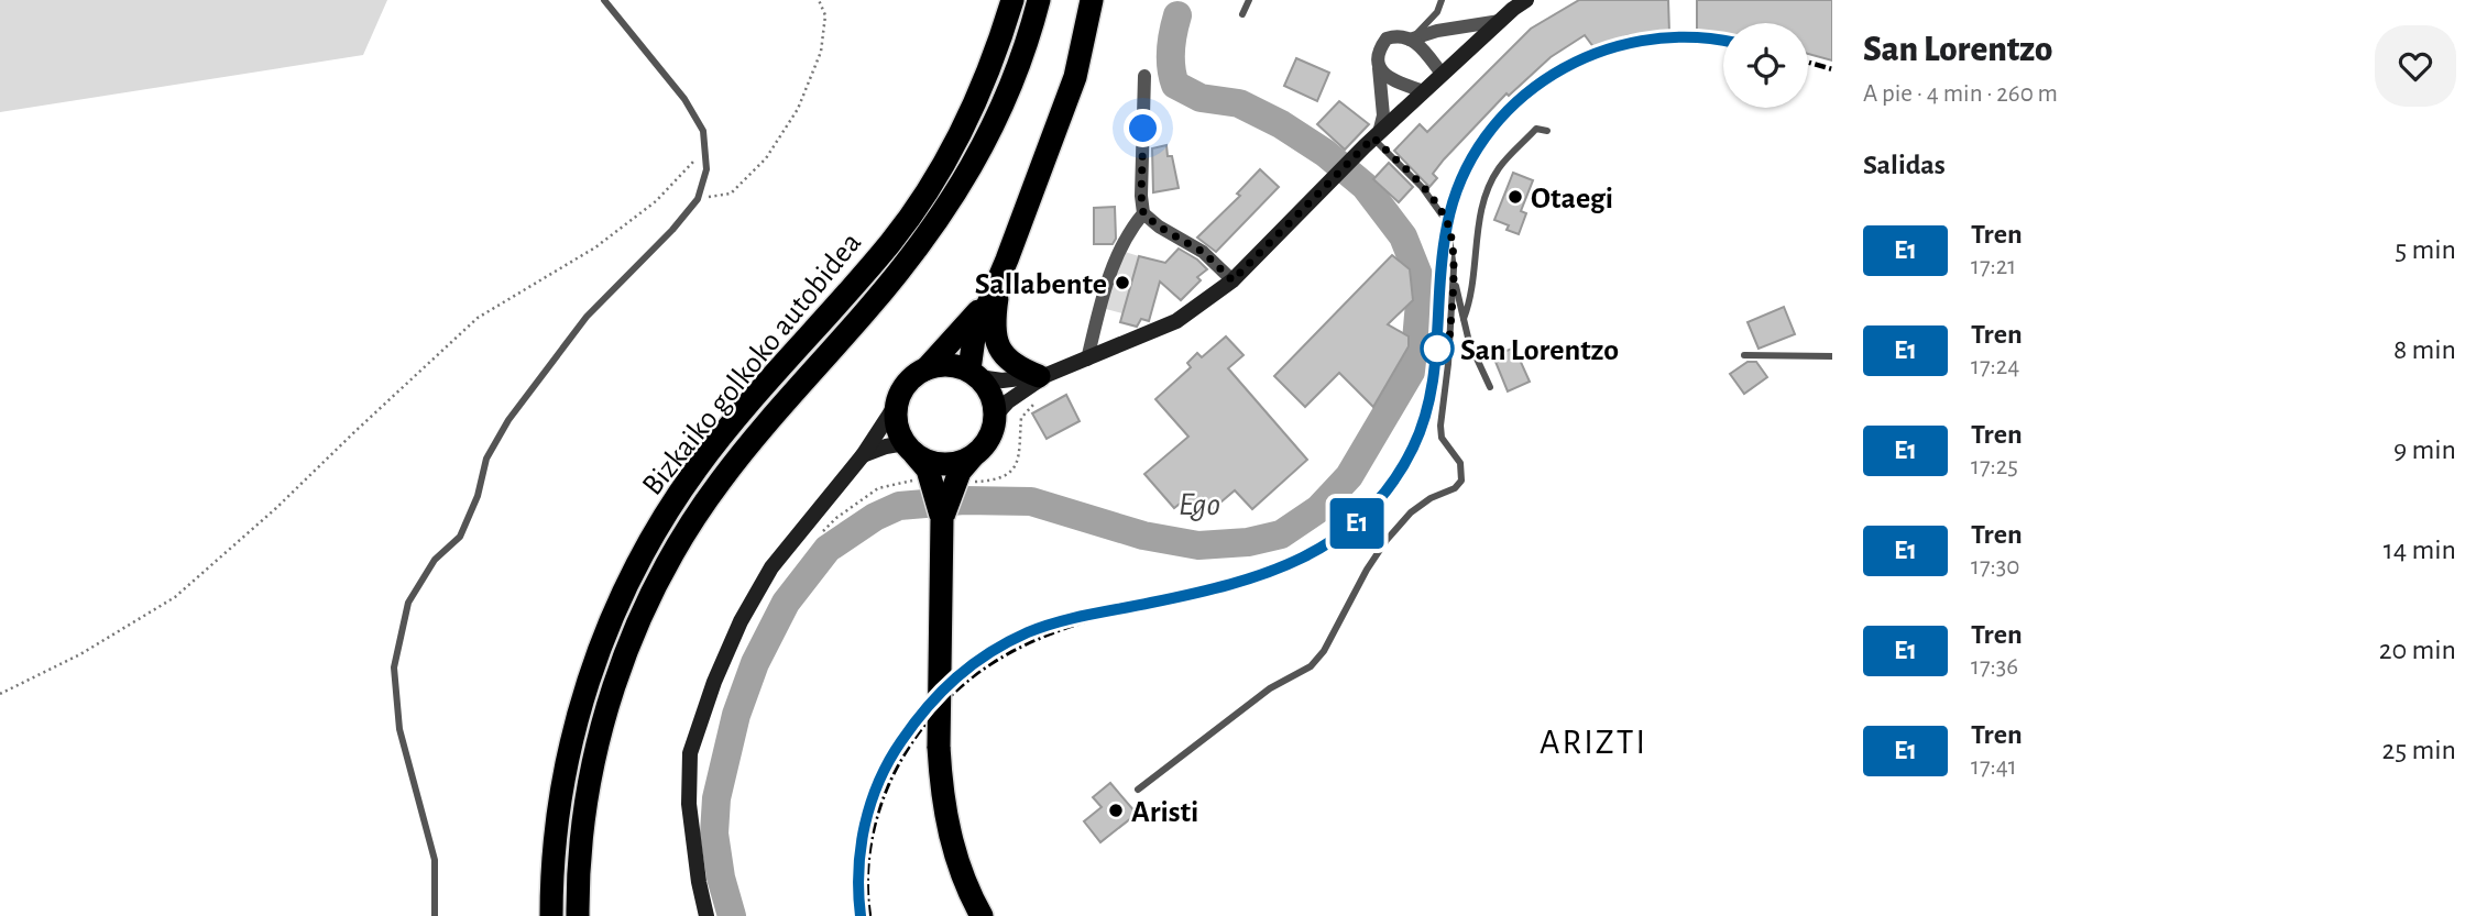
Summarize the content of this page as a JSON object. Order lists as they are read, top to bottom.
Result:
{
  "streets": {
    "highway": ["Bizkaiko golkoko autobidea"]
  },
  "districts": ["ARIZTI"],
  "water": ["Ego"],
  "places": [
    "Otaegi",
    "Sallabente",
    "San Lorentzo",
    "Aristi"
  ],
  "page": {
    "on_map": "E1",
    "heading": [
      ["San Lorentzo", "A pie · 4 min · 260 m"],
      "Salidas"
    ],
    "list": [
      {
        "mark": "E1",
        "name": "Tren",
        "note": "17:21",
        "value": "5 min"
      },
      {
        "mark": "E1",
        "name": "Tren",
        "note": "17:24",
        "value": "8 min"
      },
      {
        "mark": "E1",
        "name": "Tren",
        "note": "17:25",
        "value": "9 min"
      },
      {
        "mark": "E1",
        "name": "Tren",
        "note": "17:30",
        "value": "14 min"
      },
      {
        "mark": "E1",
        "name": "Tren",
        "note": "17:36",
        "value": "20 min"
      },
      {
        "mark": "E1",
        "name": "Tren",
        "note": "17:41",
        "value": "25 min"
      }
    ]
  }
}
